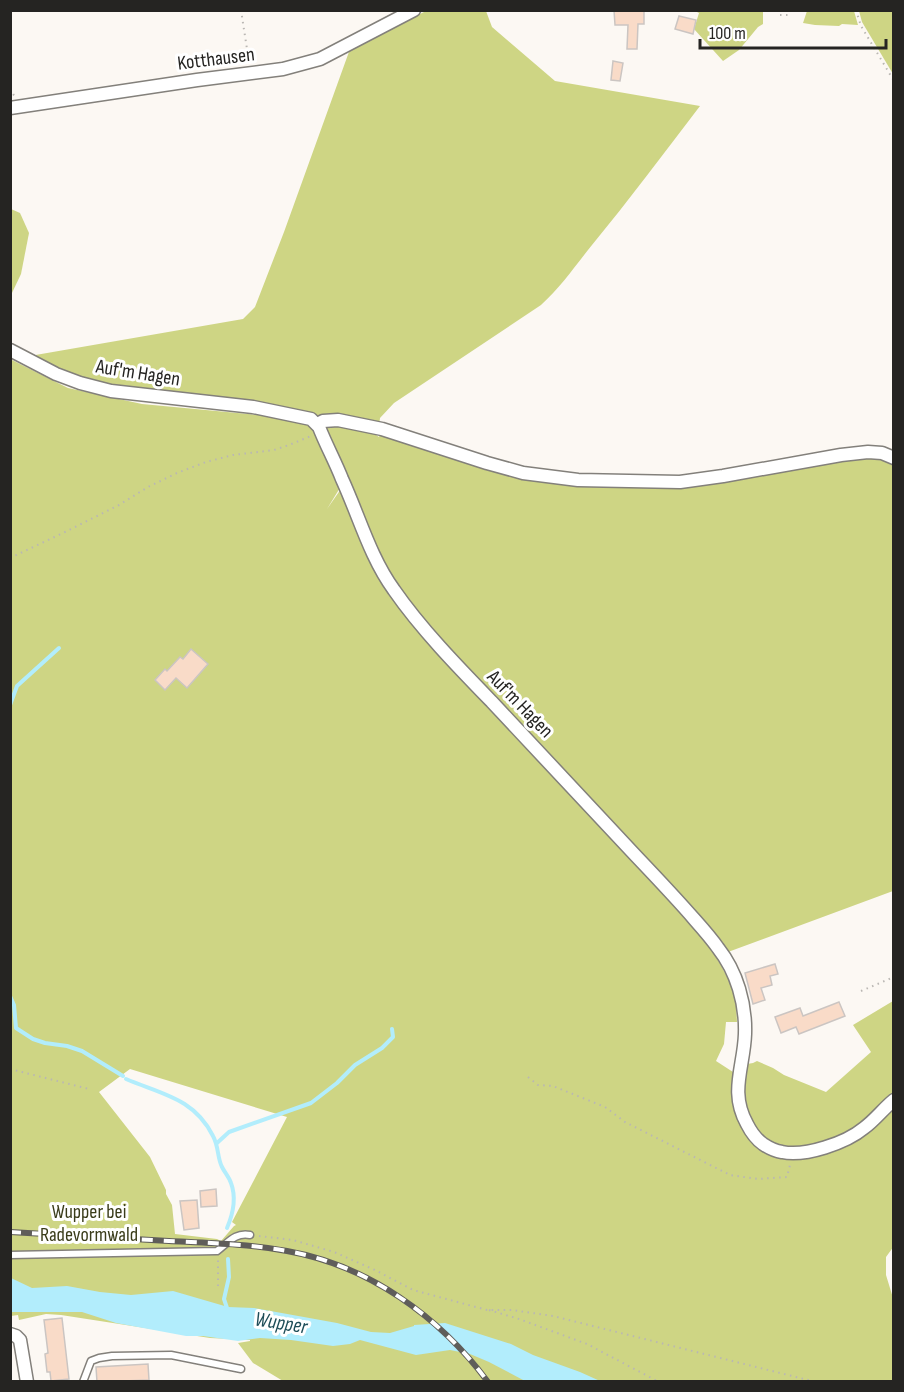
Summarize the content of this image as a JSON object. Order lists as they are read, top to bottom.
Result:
{
  "streets": {
    "street": ["Kotthausen", "Auf'm Hagen"]
  },
  "water": ["Wupper"],
  "parks": ["Wupper bei Radevormwald"],
  "scale_bar": "100 m"
}
